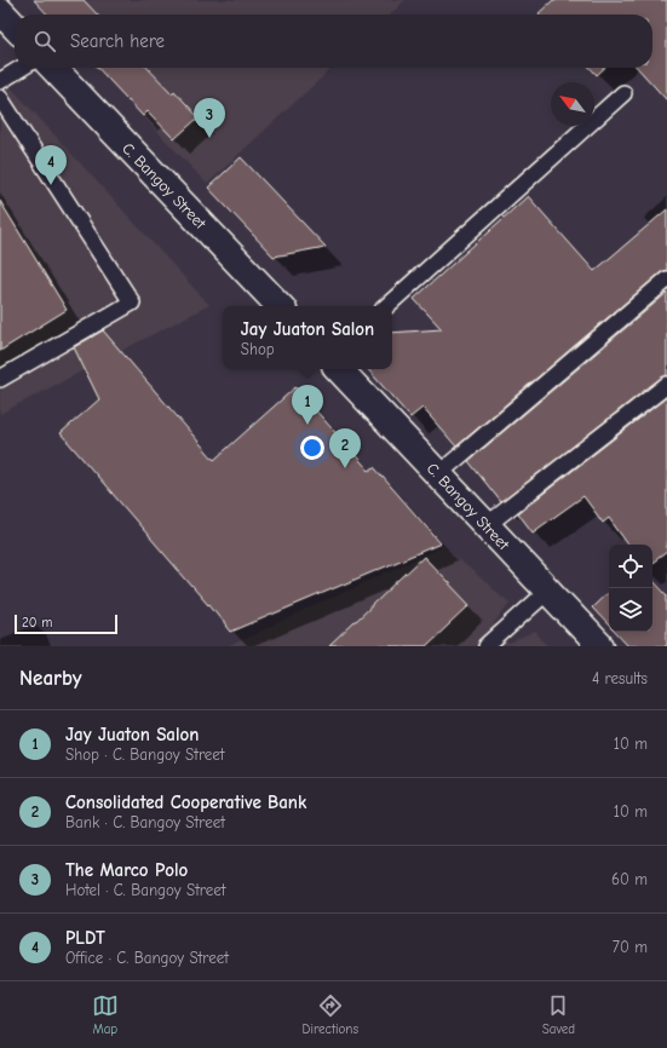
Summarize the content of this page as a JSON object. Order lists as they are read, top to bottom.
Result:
{
  "streets": {
    "main road": ["C. Bangoy Street"]
  },
  "scale_bar": "20 m",
  "north": "top left",
  "page": {
    "search": "Search here",
    "pins": [
      "3",
      "4",
      "1",
      "2"
    ],
    "popup": ["Jay Juaton Salon", "Shop"],
    "scale": "20 m",
    "heading": ["Nearby", "4 results"],
    "list": [
      {
        "mark": "1",
        "name": "Jay Juaton Salon",
        "note": "Shop · C. Bangoy Street",
        "value": "10 m"
      },
      {
        "mark": "2",
        "name": "Consolidated Cooperative Bank",
        "note": "Bank · C. Bangoy Street",
        "value": "10 m"
      },
      {
        "mark": "3",
        "name": "The Marco Polo",
        "note": "Hotel · C. Bangoy Street",
        "value": "60 m"
      },
      {
        "mark": "4",
        "name": "PLDT",
        "note": "Office · C. Bangoy Street",
        "value": "70 m"
      }
    ],
    "nav": ["Map", "Directions", "Saved"]
  }
}
